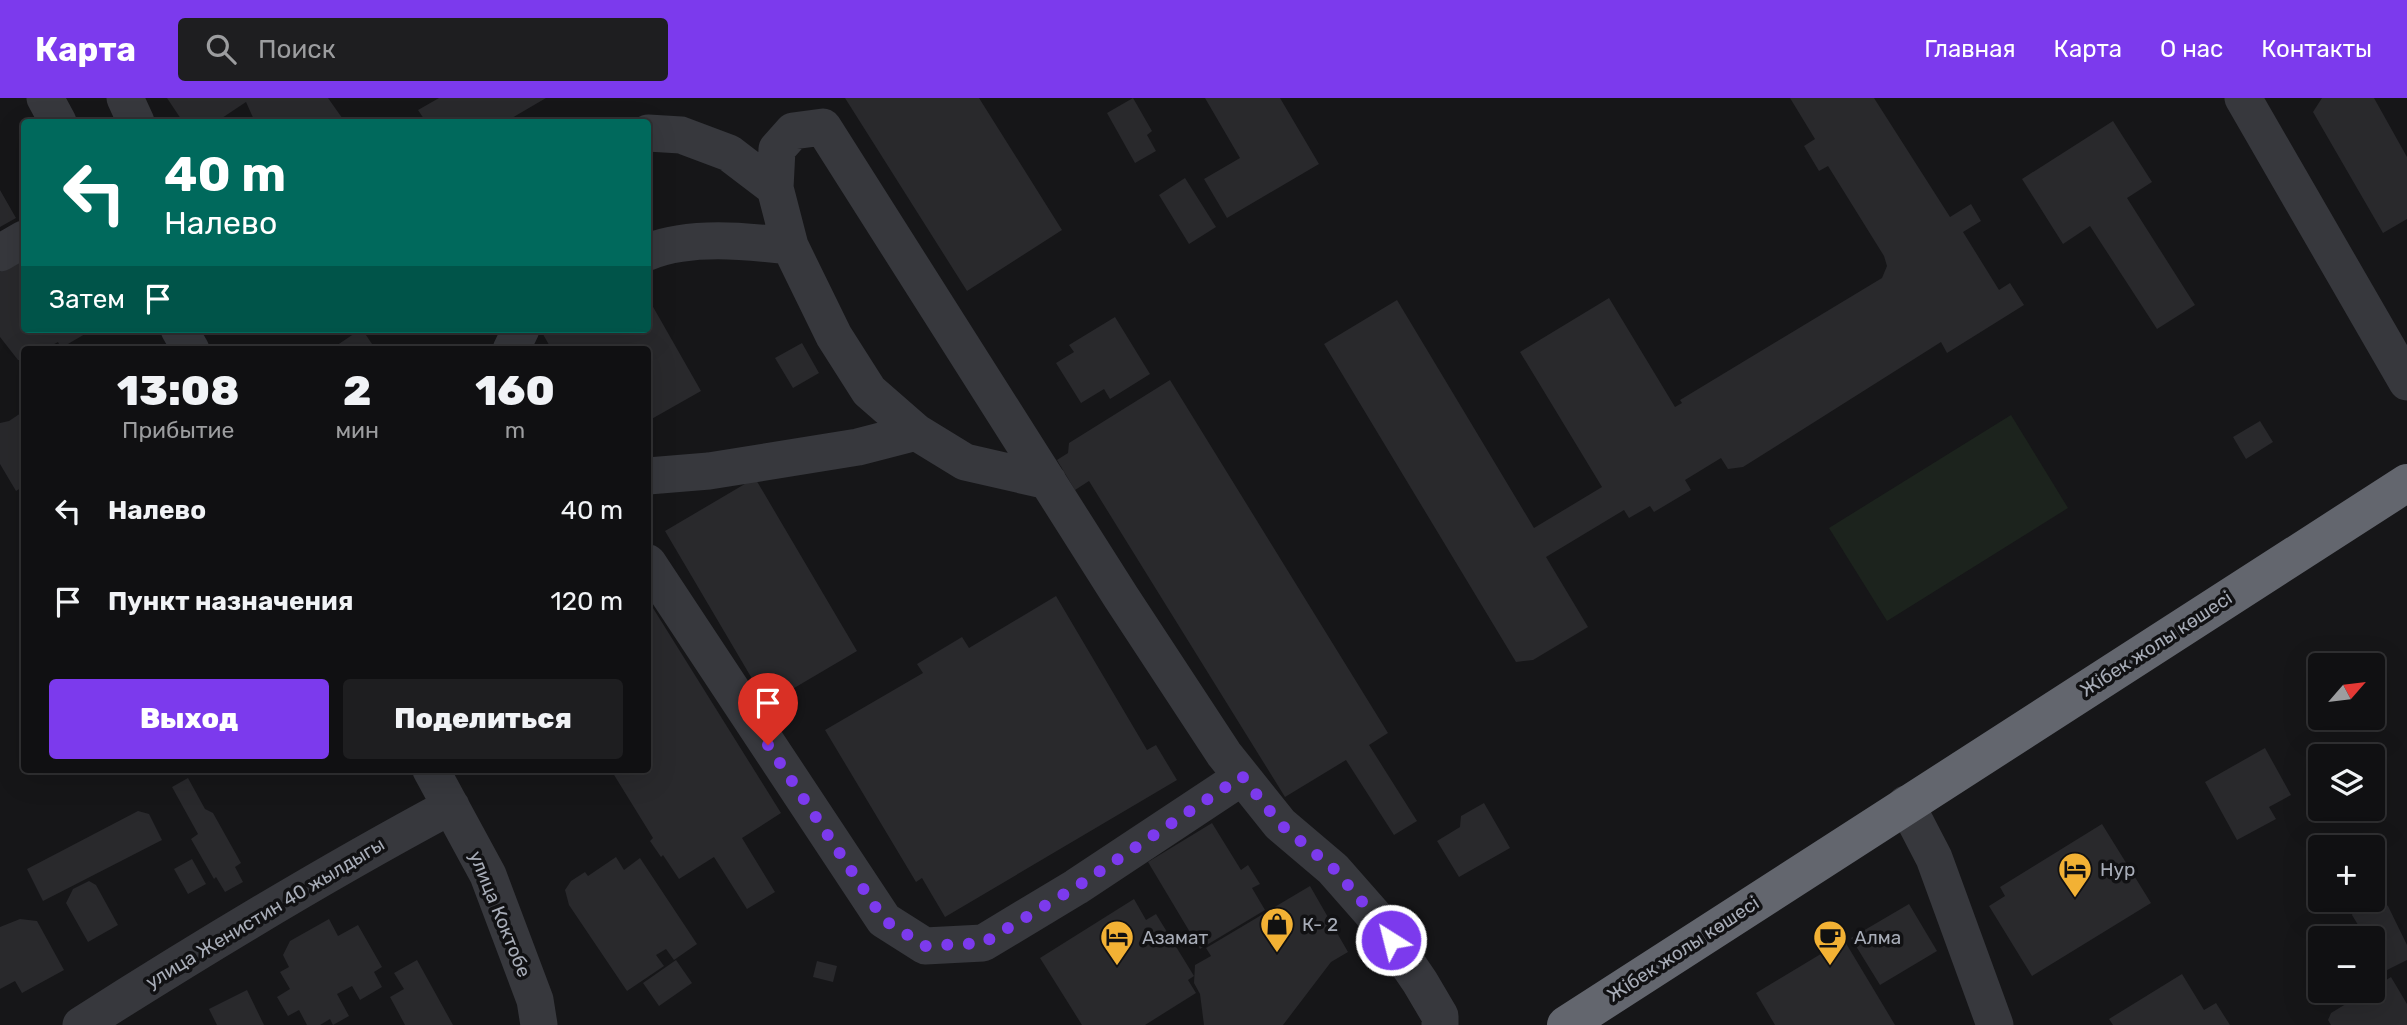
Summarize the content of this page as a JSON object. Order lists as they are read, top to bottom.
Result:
{
  "streets": {
    "highway": ["Жібек жолы көшесі"],
    "street": ["улица Женистин 40 жылдыгы", "улица Коктобе"]
  },
  "crossings": [
    ["улица Женистин 40 жылдыгы", "улица Коктобе"]
  ],
  "places": {
    "hotel": ["Нур", "Азамат"],
    "shop": ["К- 2"],
    "cafe": ["Алма"]
  },
  "north": "top right",
  "page": {
    "header": "Карта",
    "search": "Поиск",
    "nav": [
      "Главная",
      "Карта",
      "О нас",
      "Контакты"
    ],
    "turn": ["40 m", "Налево"],
    "then": "Затем",
    "eta": [
      "13:08",
      "Прибытие",
      "2",
      "мин",
      "160",
      "m"
    ],
    "list": [
      {
        "name": "Налево",
        "value": "40 m"
      },
      {
        "name": "Пункт назначения",
        "value": "120 m"
      }
    ],
    "map_buttons": ["+", "−"],
    "buttons": ["Выход", "Поделиться"]
  }
}
